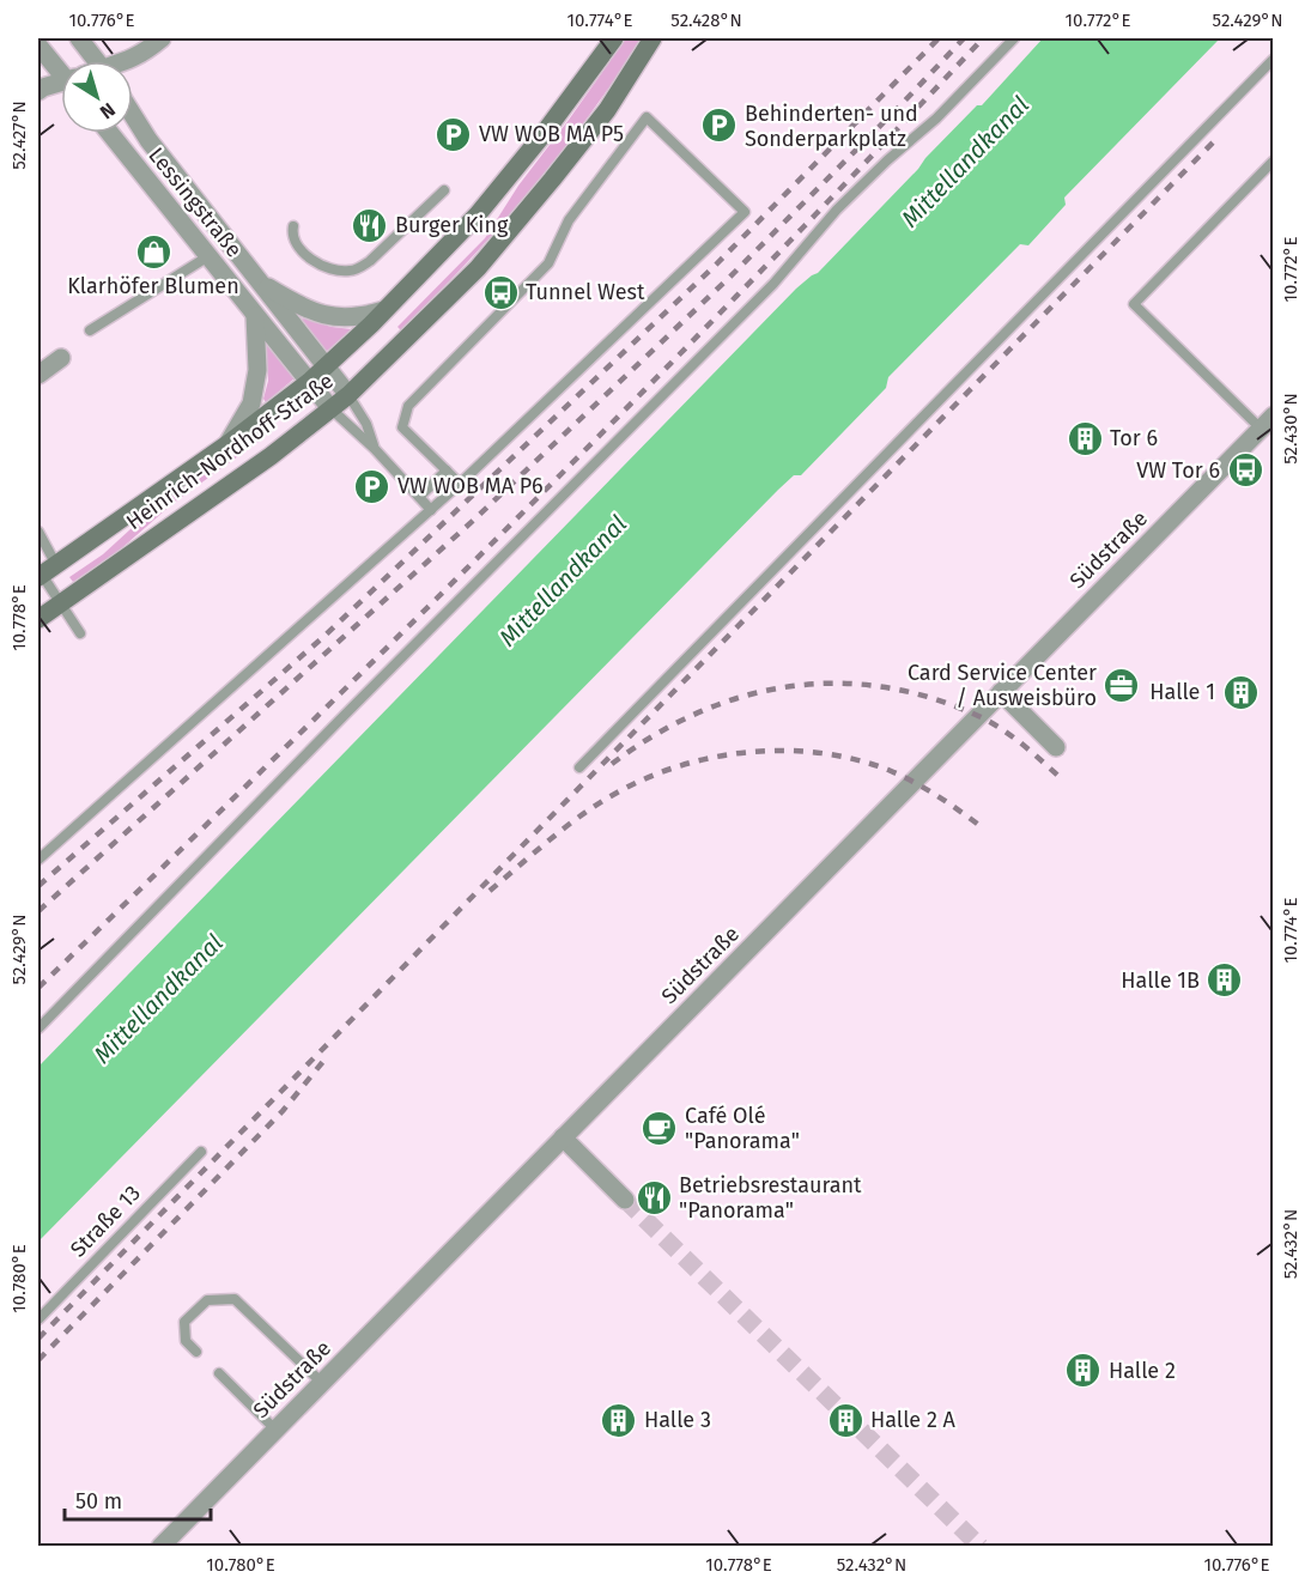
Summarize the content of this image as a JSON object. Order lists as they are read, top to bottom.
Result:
{
  "streets": {
    "main road": ["Heinrich-Nordhoff-Straße"],
    "street": ["Lessingstraße", "Südstraße"],
    "lane": ["Straße 13"]
  },
  "crossings": [
    ["Lessingstraße", "Heinrich-Nordhoff-Straße"]
  ],
  "water": ["Mittellandkanal"],
  "places": {
    "parking": ["Behinderten- und Sonderparkplatz", "VW WOB MA P5", "VW WOB MA P6"],
    "restaurant": ["Burger King", "Betriebsrestaurant \"Panorama\""],
    "shop": ["Klarhöfer Blumen"],
    "bus stop": ["Tunnel West", "VW Tor 6"],
    "building": [
      "Tor 6",
      "Halle 1",
      "Halle 1B",
      "Halle 2",
      "Halle 3",
      "Halle 2 A"
    ],
    "office": ["Card Service Center / Ausweisbüro"],
    "cafe": ["Café Olé \"Panorama\""]
  },
  "scale_bar": "50 m",
  "north": "bottom right",
  "coordinates": [
    "10.776°E",
    "10.774°E",
    "52.428°N",
    "10.772°E",
    "52.429°N",
    "52.427°N",
    "52.430°N",
    "10.778°E",
    "52.432°N",
    "10.780°E"
  ]
}
